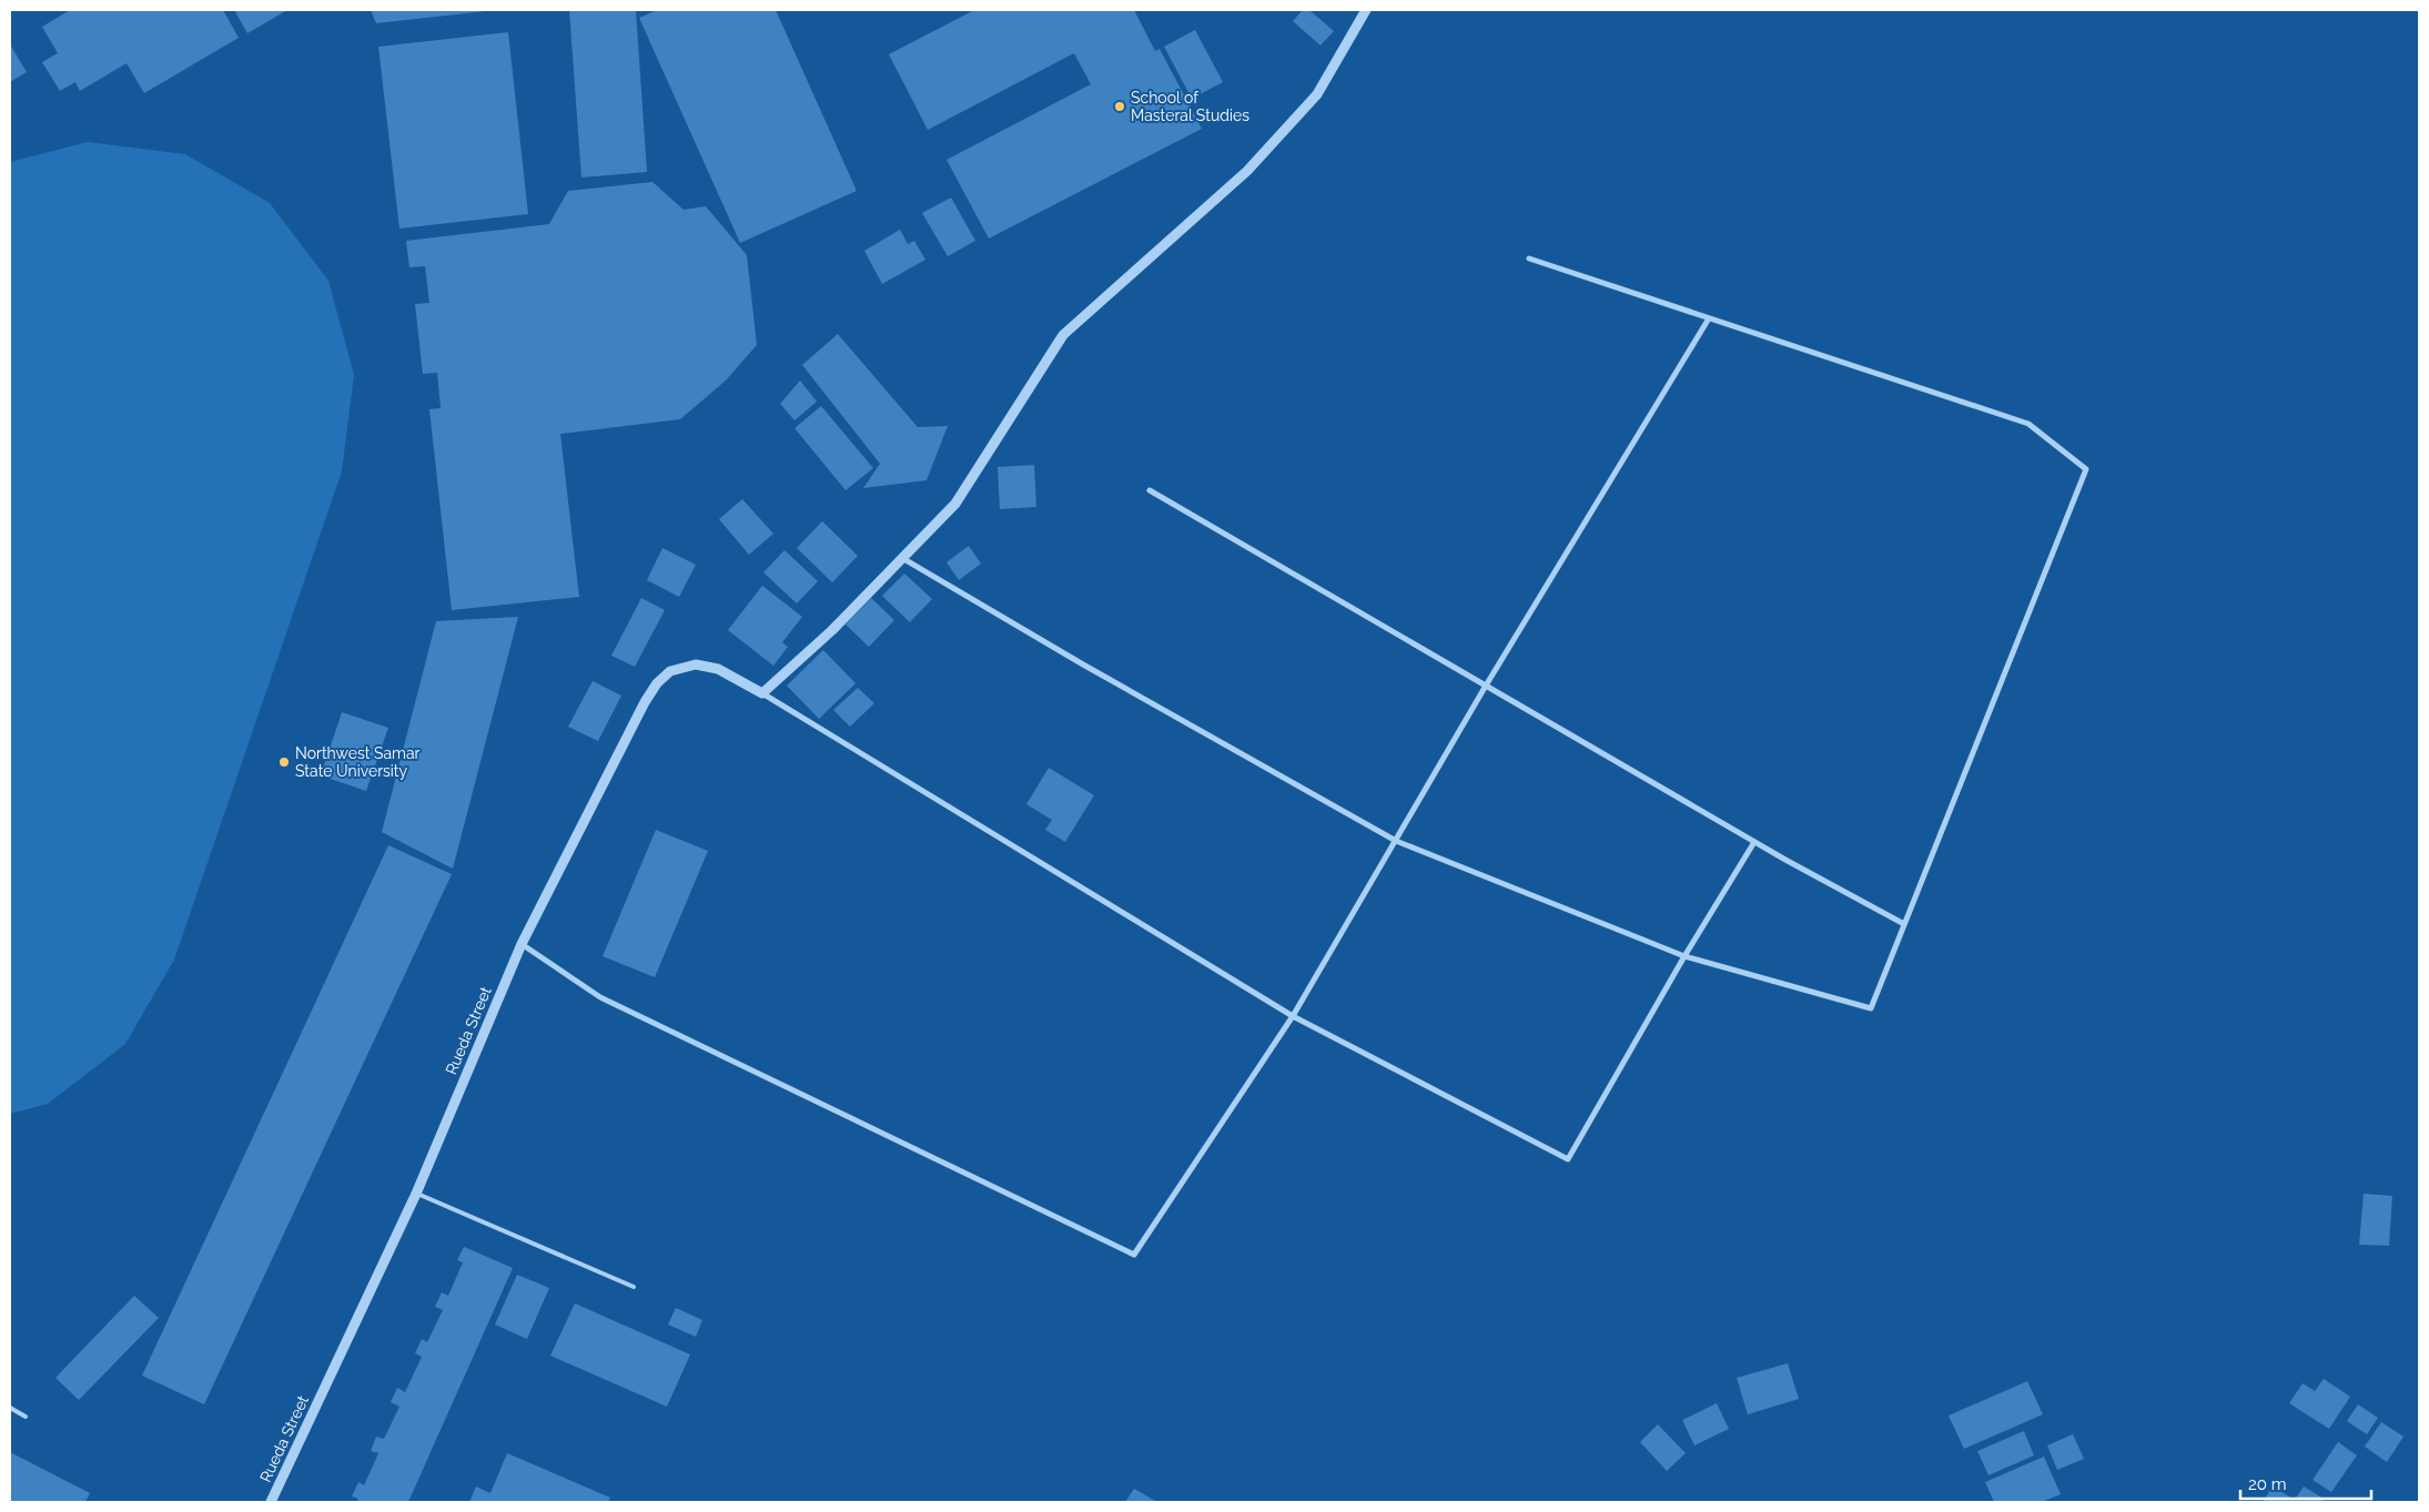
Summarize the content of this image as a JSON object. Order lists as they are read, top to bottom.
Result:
{
  "streets": {
    "street": ["Rueda Street"]
  },
  "places": ["School of Masteral Studies", "Northwest Samar State University"],
  "scale_bar": "20 m"
}
